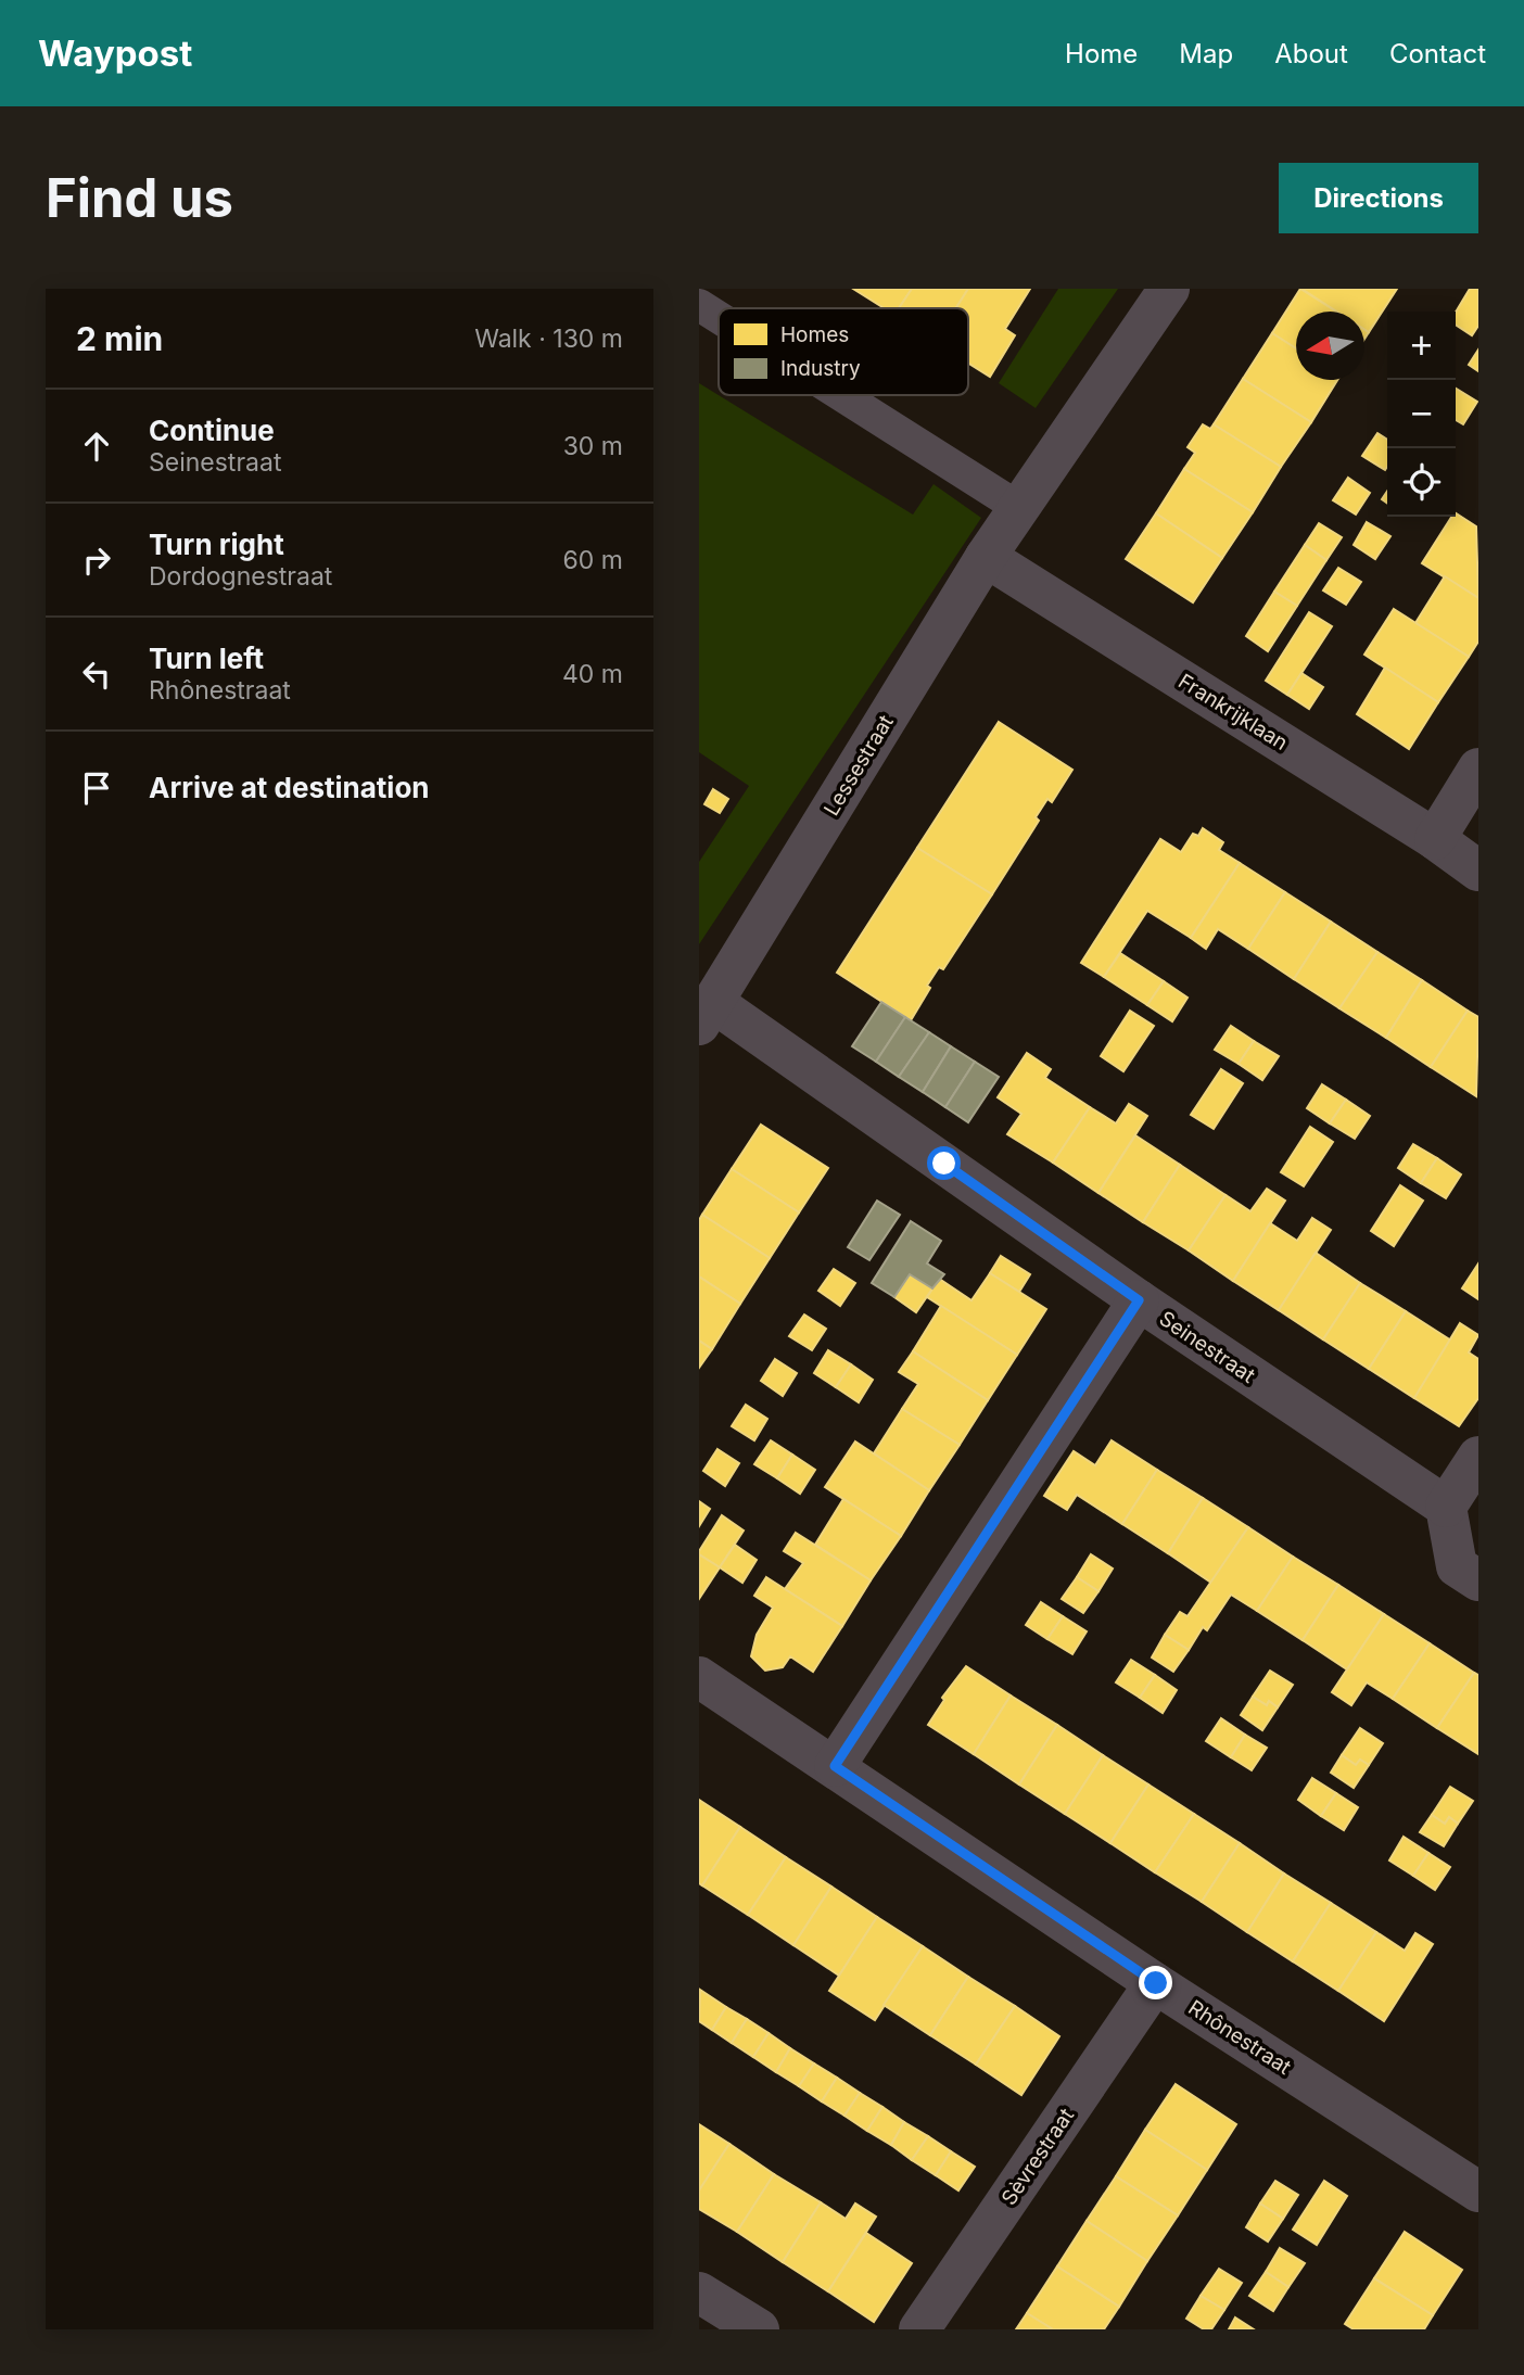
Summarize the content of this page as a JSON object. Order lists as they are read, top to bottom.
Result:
{
  "streets": {
    "street": [
      "Frankrijklaan",
      "Lessestraat",
      "Seinestraat",
      "Rhônestraat",
      "Sèvrestraat"
    ]
  },
  "crossings": [
    ["Frankrijklaan", "Lessestraat"],
    ["Lessestraat", "Seinestraat"],
    ["Rhônestraat", "Sèvrestraat"]
  ],
  "legend": ["Homes", "Industry"],
  "north": "left",
  "page": {
    "header": "Waypost",
    "nav": [
      "Home",
      "Map",
      "About",
      "Contact"
    ],
    "buttons": "Directions",
    "title": "Find us",
    "heading": ["2 min", "Walk · 130 m"],
    "map_buttons": ["+", "−"],
    "list": [
      ["Continue", "Seinestraat", "30 m"],
      ["Turn right", "Dordognestraat", "60 m"],
      ["Turn left", "Rhônestraat", "40 m"],
      "Arrive at destination"
    ]
  }
}
